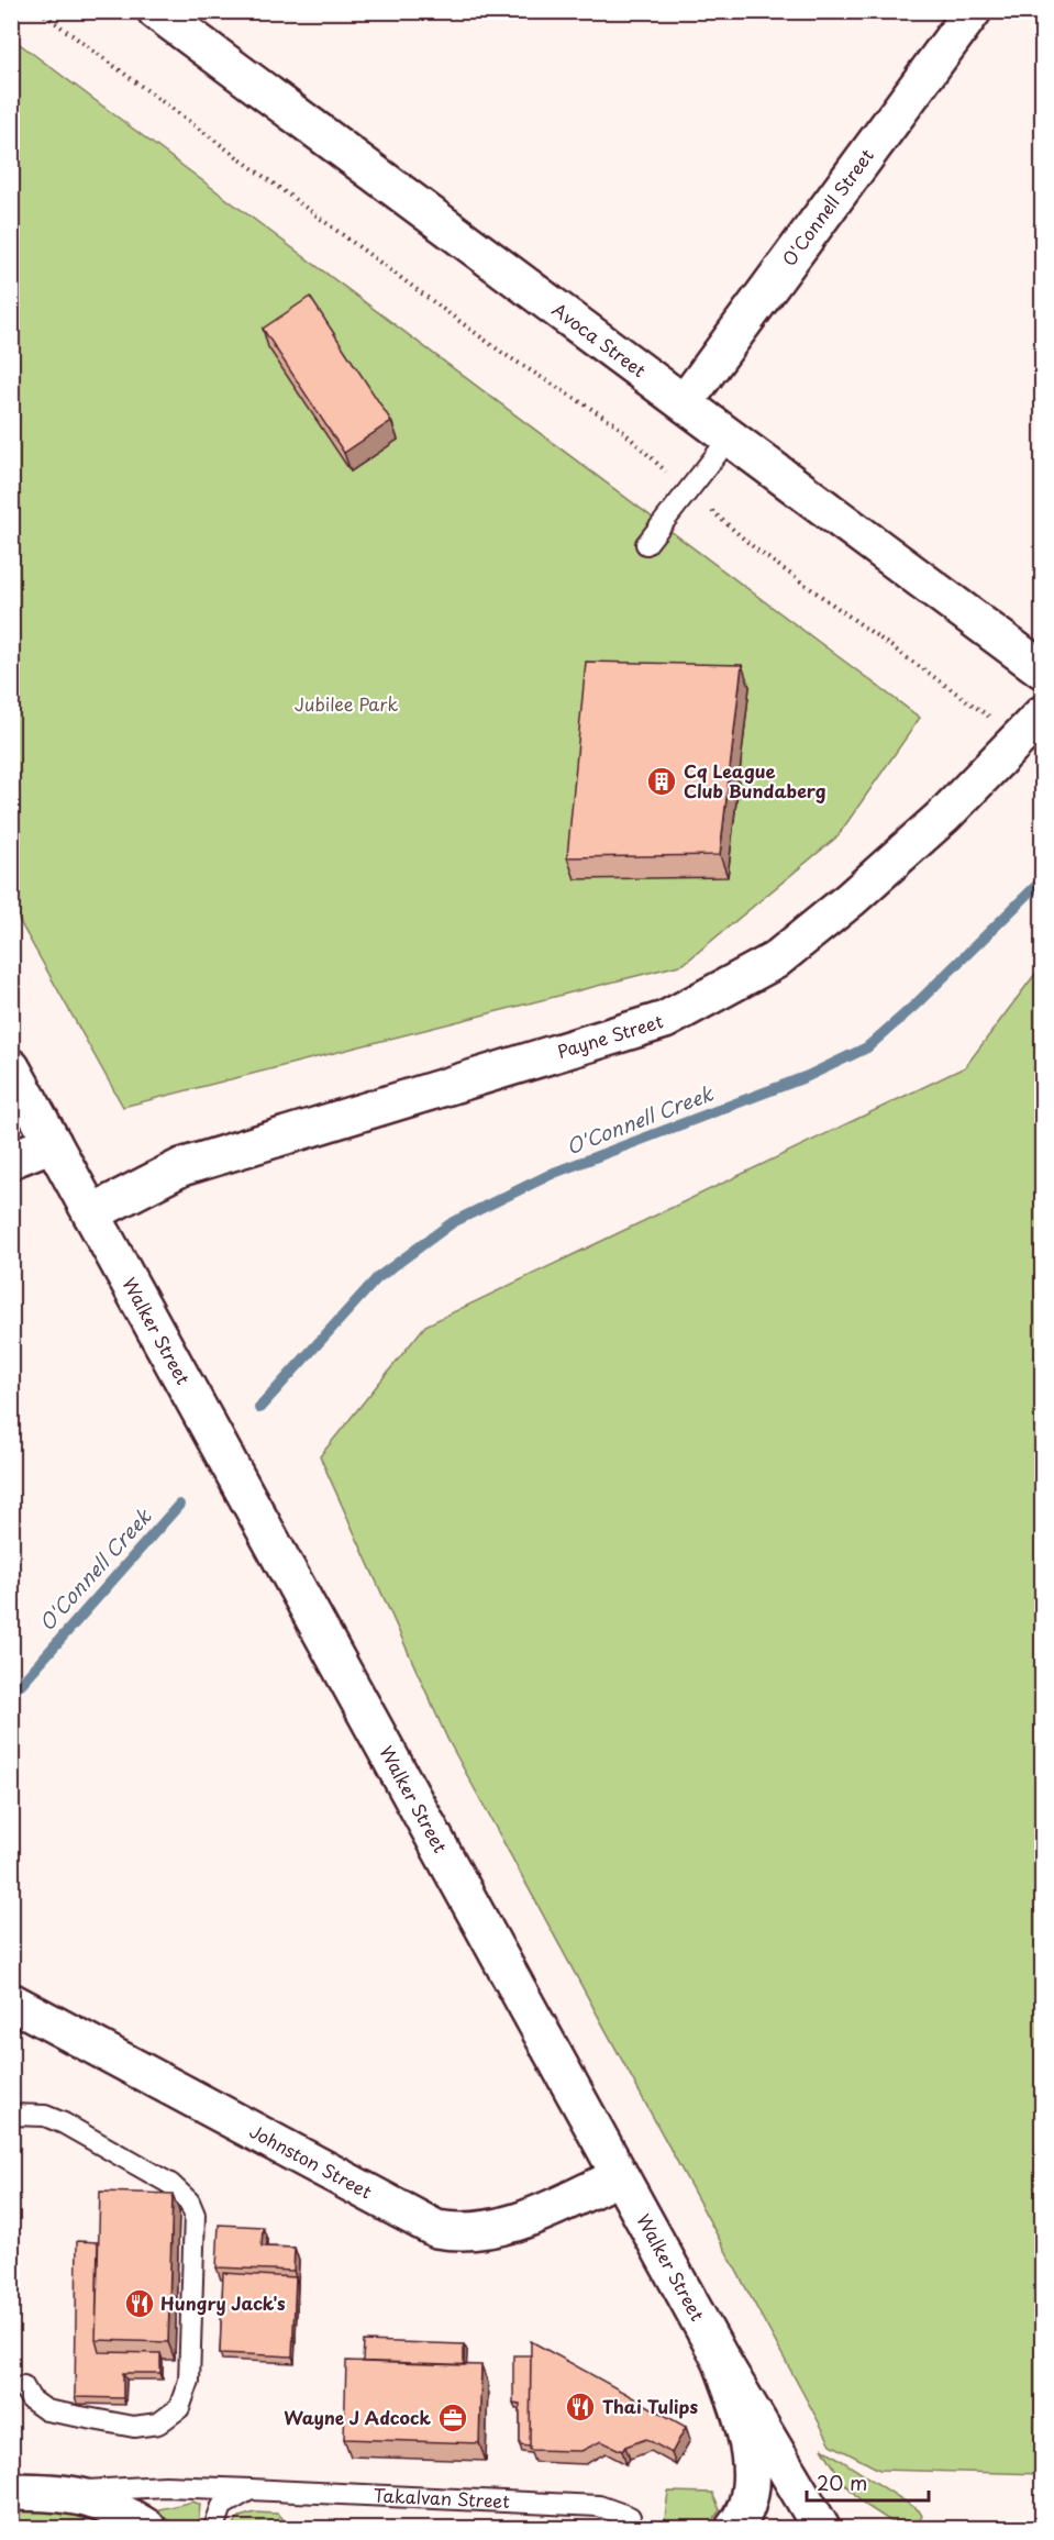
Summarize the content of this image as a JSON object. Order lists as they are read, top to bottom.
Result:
{
  "streets": {
    "main road": [
      "O'Connell Street",
      "Avoca Street",
      "Payne Street",
      "Walker Street",
      "Johnston Street",
      "Takalvan Street"
    ]
  },
  "crossings": [
    ["O'Connell Street", "Avoca Street"],
    ["Payne Street", "Walker Street"],
    ["Walker Street", "Johnston Street"]
  ],
  "water": ["O'Connell Creek"],
  "parks": ["Jubilee Park"],
  "places": {
    "building": ["Cq League Club Bundaberg"],
    "restaurant": ["Hungry Jack's", "Thai Tulips"],
    "office": ["Wayne J Adcock"]
  },
  "scale_bar": "20 m"
}
